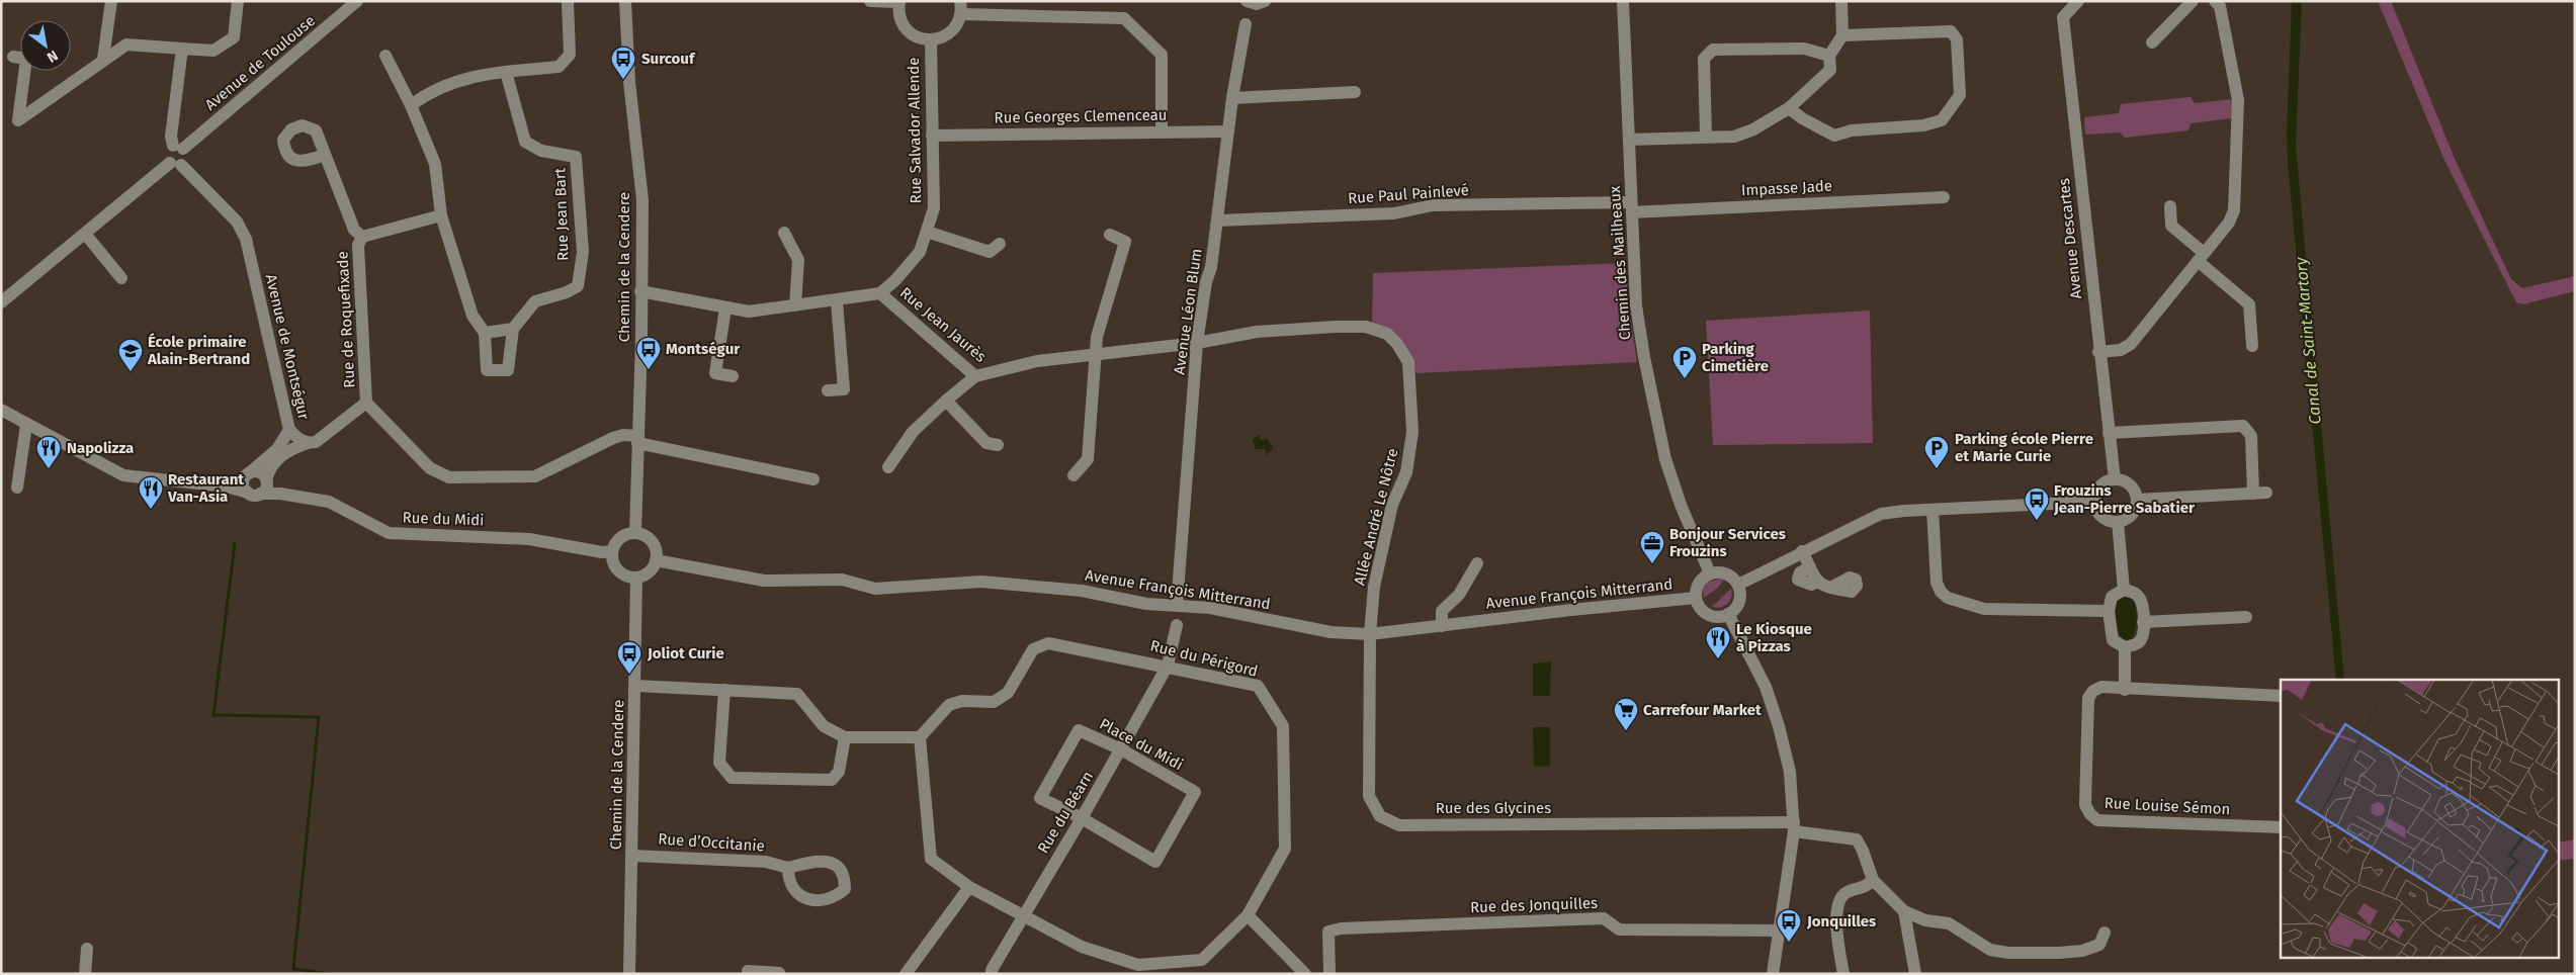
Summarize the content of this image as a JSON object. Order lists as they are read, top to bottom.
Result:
{
  "streets": {
    "street": [
      "Avenue de Toulouse",
      "Rue Georges Clemenceau",
      "Rue Salvador Allende",
      "Impasse Jade",
      "Rue Paul Painlevé",
      "Rue Jean Bart",
      "Avenue Descartes",
      "Chemin des Mailheaux",
      "Chemin de la Cendere",
      "Avenue Léon Blum",
      "Rue de Roquefixade",
      "Rue Jean Jaurès",
      "Avenue de Montségur",
      "Allée André Le Nôtre",
      "Rue du Midi",
      "Avenue François Mitterrand",
      "Rue du Périgord",
      "Place du Midi",
      "Rue Louise Sémon",
      "Rue des Glycines",
      "Rue du Béarn",
      "Rue d’Occitanie",
      "Rue des Jonquilles"
    ]
  },
  "crossings": [
    ["Rue Georges Clemenceau", "Rue Salvador Allende"],
    ["Rue Georges Clemenceau", "Avenue Léon Blum"],
    ["Rue Salvador Allende", "Rue Jean Jaurès"],
    ["Impasse Jade", "Rue Paul Painlevé"],
    ["Impasse Jade", "Chemin des Mailheaux"],
    ["Rue Paul Painlevé", "Chemin des Mailheaux"],
    ["Rue Paul Painlevé", "Avenue Léon Blum"],
    ["Chemin des Mailheaux", "Avenue François Mitterrand"],
    ["Chemin de la Cendere", "Rue Jean Jaurès"],
    ["Chemin de la Cendere", "Rue du Midi"],
    ["Chemin de la Cendere", "Avenue François Mitterrand"],
    ["Chemin de la Cendere", "Rue d’Occitanie"],
    ["Avenue Léon Blum", "Rue Jean Jaurès"],
    ["Avenue Léon Blum", "Allée André Le Nôtre"],
    ["Avenue Léon Blum", "Avenue François Mitterrand"],
    ["Rue de Roquefixade", "Avenue de Montségur"],
    ["Rue Jean Jaurès", "Allée André Le Nôtre"],
    ["Avenue de Montségur", "Rue du Midi"],
    ["Allée André Le Nôtre", "Avenue François Mitterrand"],
    ["Allée André Le Nôtre", "Rue des Glycines"],
    ["Rue du Midi", "Avenue François Mitterrand"],
    ["Avenue François Mitterrand", "Rue des Glycines"],
    ["Rue du Périgord", "Rue du Béarn"],
    ["Place du Midi", "Rue du Béarn"]
  ],
  "water": ["Canal de Saint-Martory"],
  "places": {
    "bus stop": [
      "Surcouf",
      "Montségur",
      "Frouzins Jean-Pierre Sabatier",
      "Joliot Curie",
      "Jonquilles"
    ],
    "school or university": ["École primaire Alain-Bertrand"],
    "parking": ["Parking Cimetière", "Parking école Pierre et Marie Curie"],
    "restaurant": ["Napolizza", "Restaurant Van-Asia", "Le Kiosque à Pizzas"],
    "office": ["Bonjour Services Frouzins"],
    "supermarket": ["Carrefour Market"]
  },
  "north": "bottom right"
}
